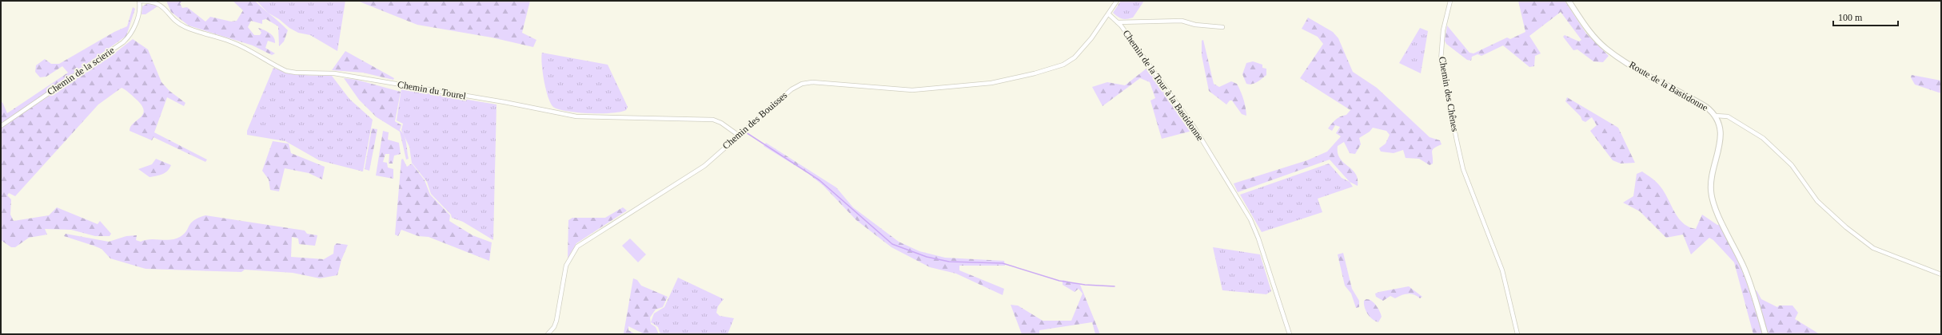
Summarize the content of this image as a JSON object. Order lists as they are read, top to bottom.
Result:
{
  "streets": {
    "street": [
      "Chemin de la scierie",
      "Chemin de la Tour à la Bastidonne",
      "Route de la Bastidonne",
      "Chemin du Tourel",
      "Chemin des Chênes",
      "Chemin des Bouisses"
    ]
  },
  "crossings": [
    ["Chemin de la Tour à la Bastidonne", "Chemin des Bouisses"],
    ["Chemin du Tourel", "Chemin des Bouisses"]
  ],
  "scale_bar": "100 m"
}
